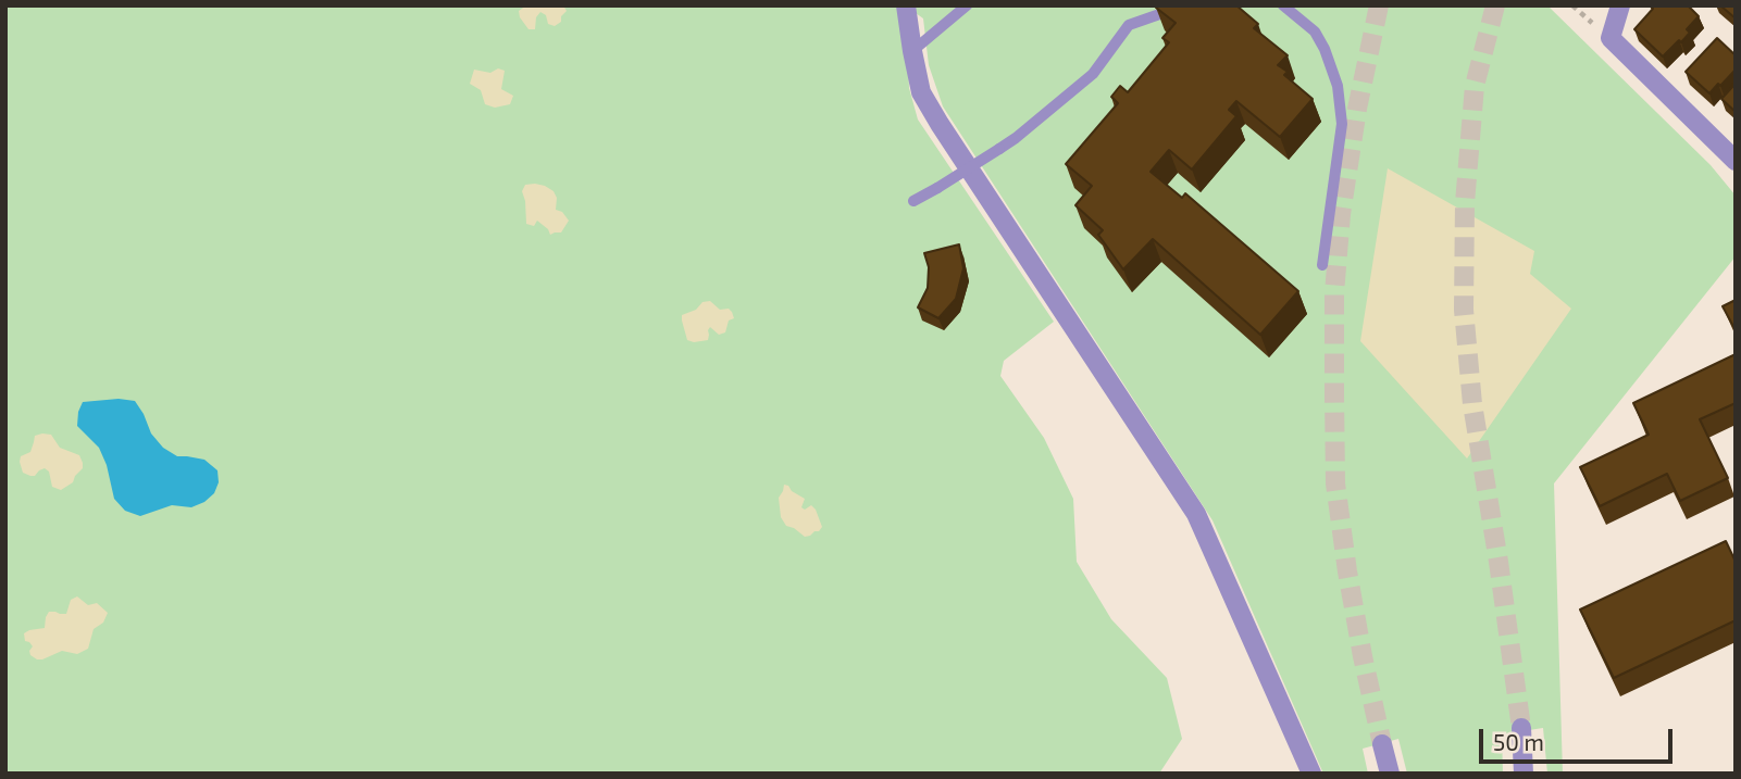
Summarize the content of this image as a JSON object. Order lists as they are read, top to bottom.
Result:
{
  "scale_bar": "50 m"
}
